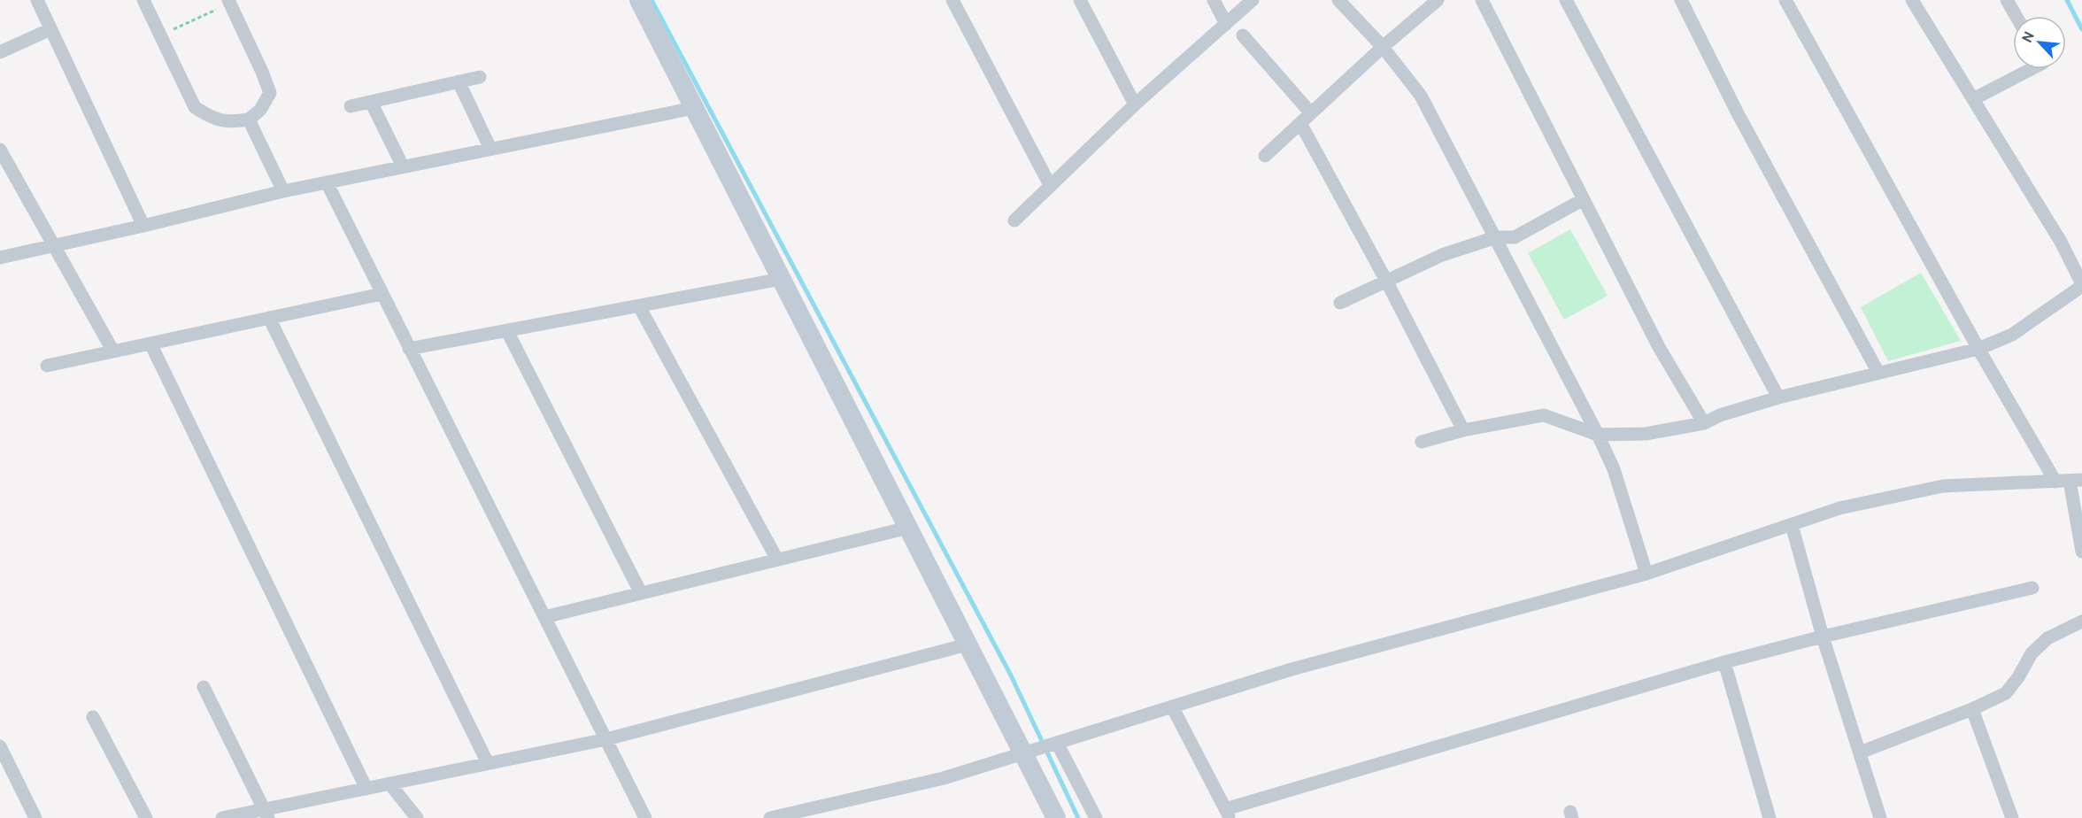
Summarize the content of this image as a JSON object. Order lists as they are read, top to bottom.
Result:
{
  "north": "top left"
}
